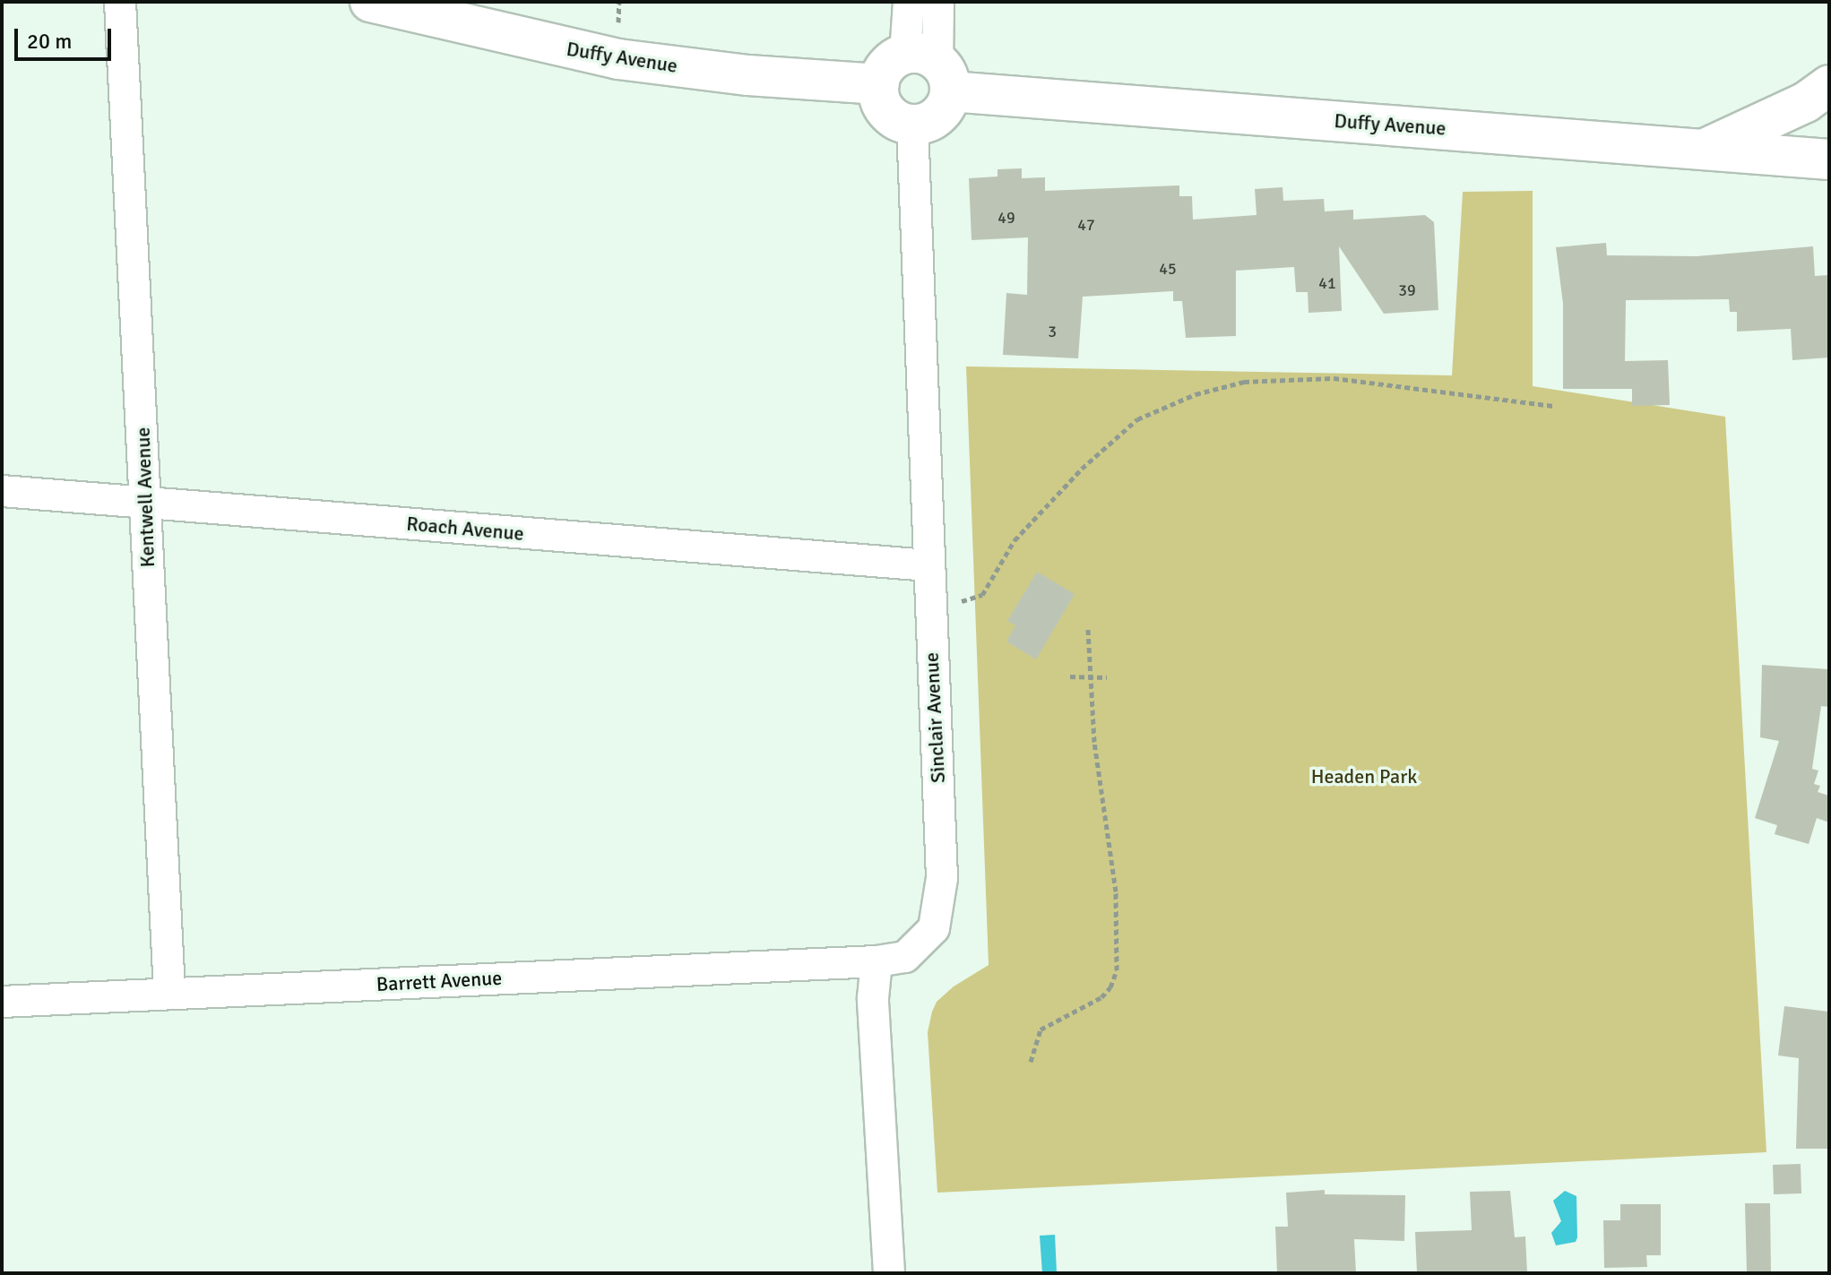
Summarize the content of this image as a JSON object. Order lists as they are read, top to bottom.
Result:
{
  "streets": {
    "main road": ["Duffy Avenue"],
    "street": [
      "Kentwell Avenue",
      "Roach Avenue",
      "Sinclair Avenue",
      "Barrett Avenue"
    ]
  },
  "crossings": [
    ["Duffy Avenue", "Sinclair Avenue"],
    ["Kentwell Avenue", "Roach Avenue"],
    ["Kentwell Avenue", "Barrett Avenue"],
    ["Roach Avenue", "Sinclair Avenue"],
    ["Sinclair Avenue", "Barrett Avenue"]
  ],
  "parks": ["Headen Park"],
  "house_numbers": [
    "49",
    "47",
    "45",
    "41",
    "39",
    "3"
  ],
  "scale_bar": "20 m"
}
